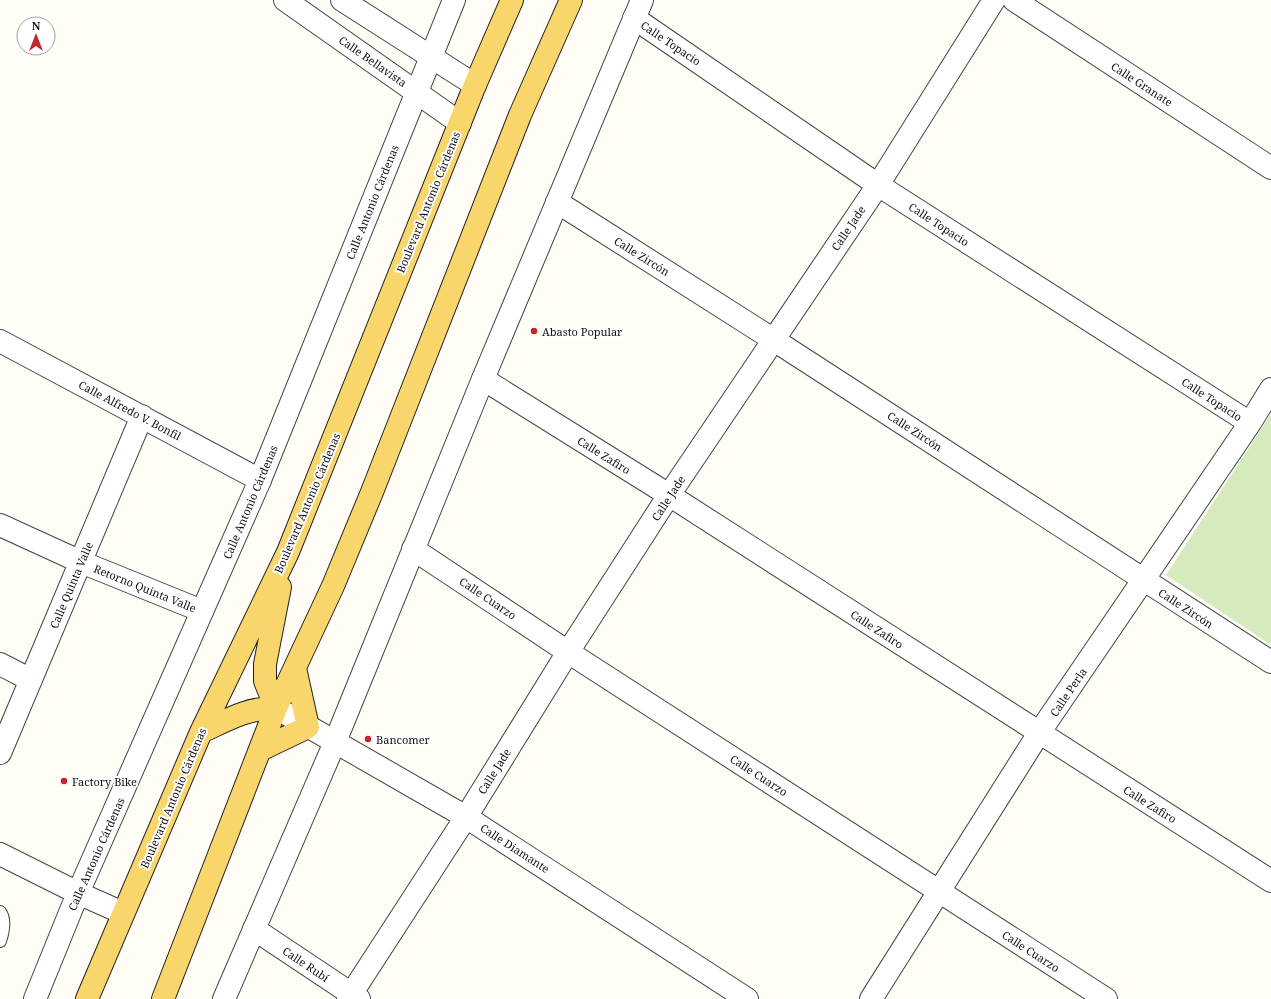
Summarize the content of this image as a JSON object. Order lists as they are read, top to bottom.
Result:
{
  "streets": {
    "main road": ["Boulevard Antonio Cárdenas"],
    "street": [
      "Calle Topacio",
      "Calle Bellavista",
      "Calle Granate",
      "Calle Antonio Cárdenas",
      "Calle Jade",
      "Calle Zircón",
      "Calle Alfredo V. Bonfil",
      "Calle Zafiro",
      "Calle Quinta Valle",
      "Retorno Quinta Valle",
      "Calle Cuarzo",
      "Calle Perla",
      "Calle Diamante",
      "Calle Rubí"
    ]
  },
  "crossings": [
    ["Calle Topacio", "Calle Jade"],
    ["Calle Topacio", "Calle Perla"],
    ["Calle Bellavista", "Calle Antonio Cárdenas"],
    ["Calle Bellavista", "Boulevard Antonio Cárdenas"],
    ["Calle Antonio Cárdenas", "Calle Alfredo V. Bonfil"],
    ["Calle Antonio Cárdenas", "Retorno Quinta Valle"],
    ["Calle Jade", "Calle Zircón"],
    ["Calle Jade", "Calle Zafiro"],
    ["Calle Jade", "Calle Cuarzo"],
    ["Calle Jade", "Calle Diamante"],
    ["Calle Jade", "Calle Rubí"],
    ["Calle Zircón", "Calle Perla"],
    ["Calle Alfredo V. Bonfil", "Calle Quinta Valle"],
    ["Calle Zafiro", "Calle Perla"],
    ["Calle Quinta Valle", "Retorno Quinta Valle"],
    ["Calle Cuarzo", "Calle Perla"]
  ],
  "places": ["Abasto Popular", "Bancomer", "Factory Bike"],
  "north": "top"
}
